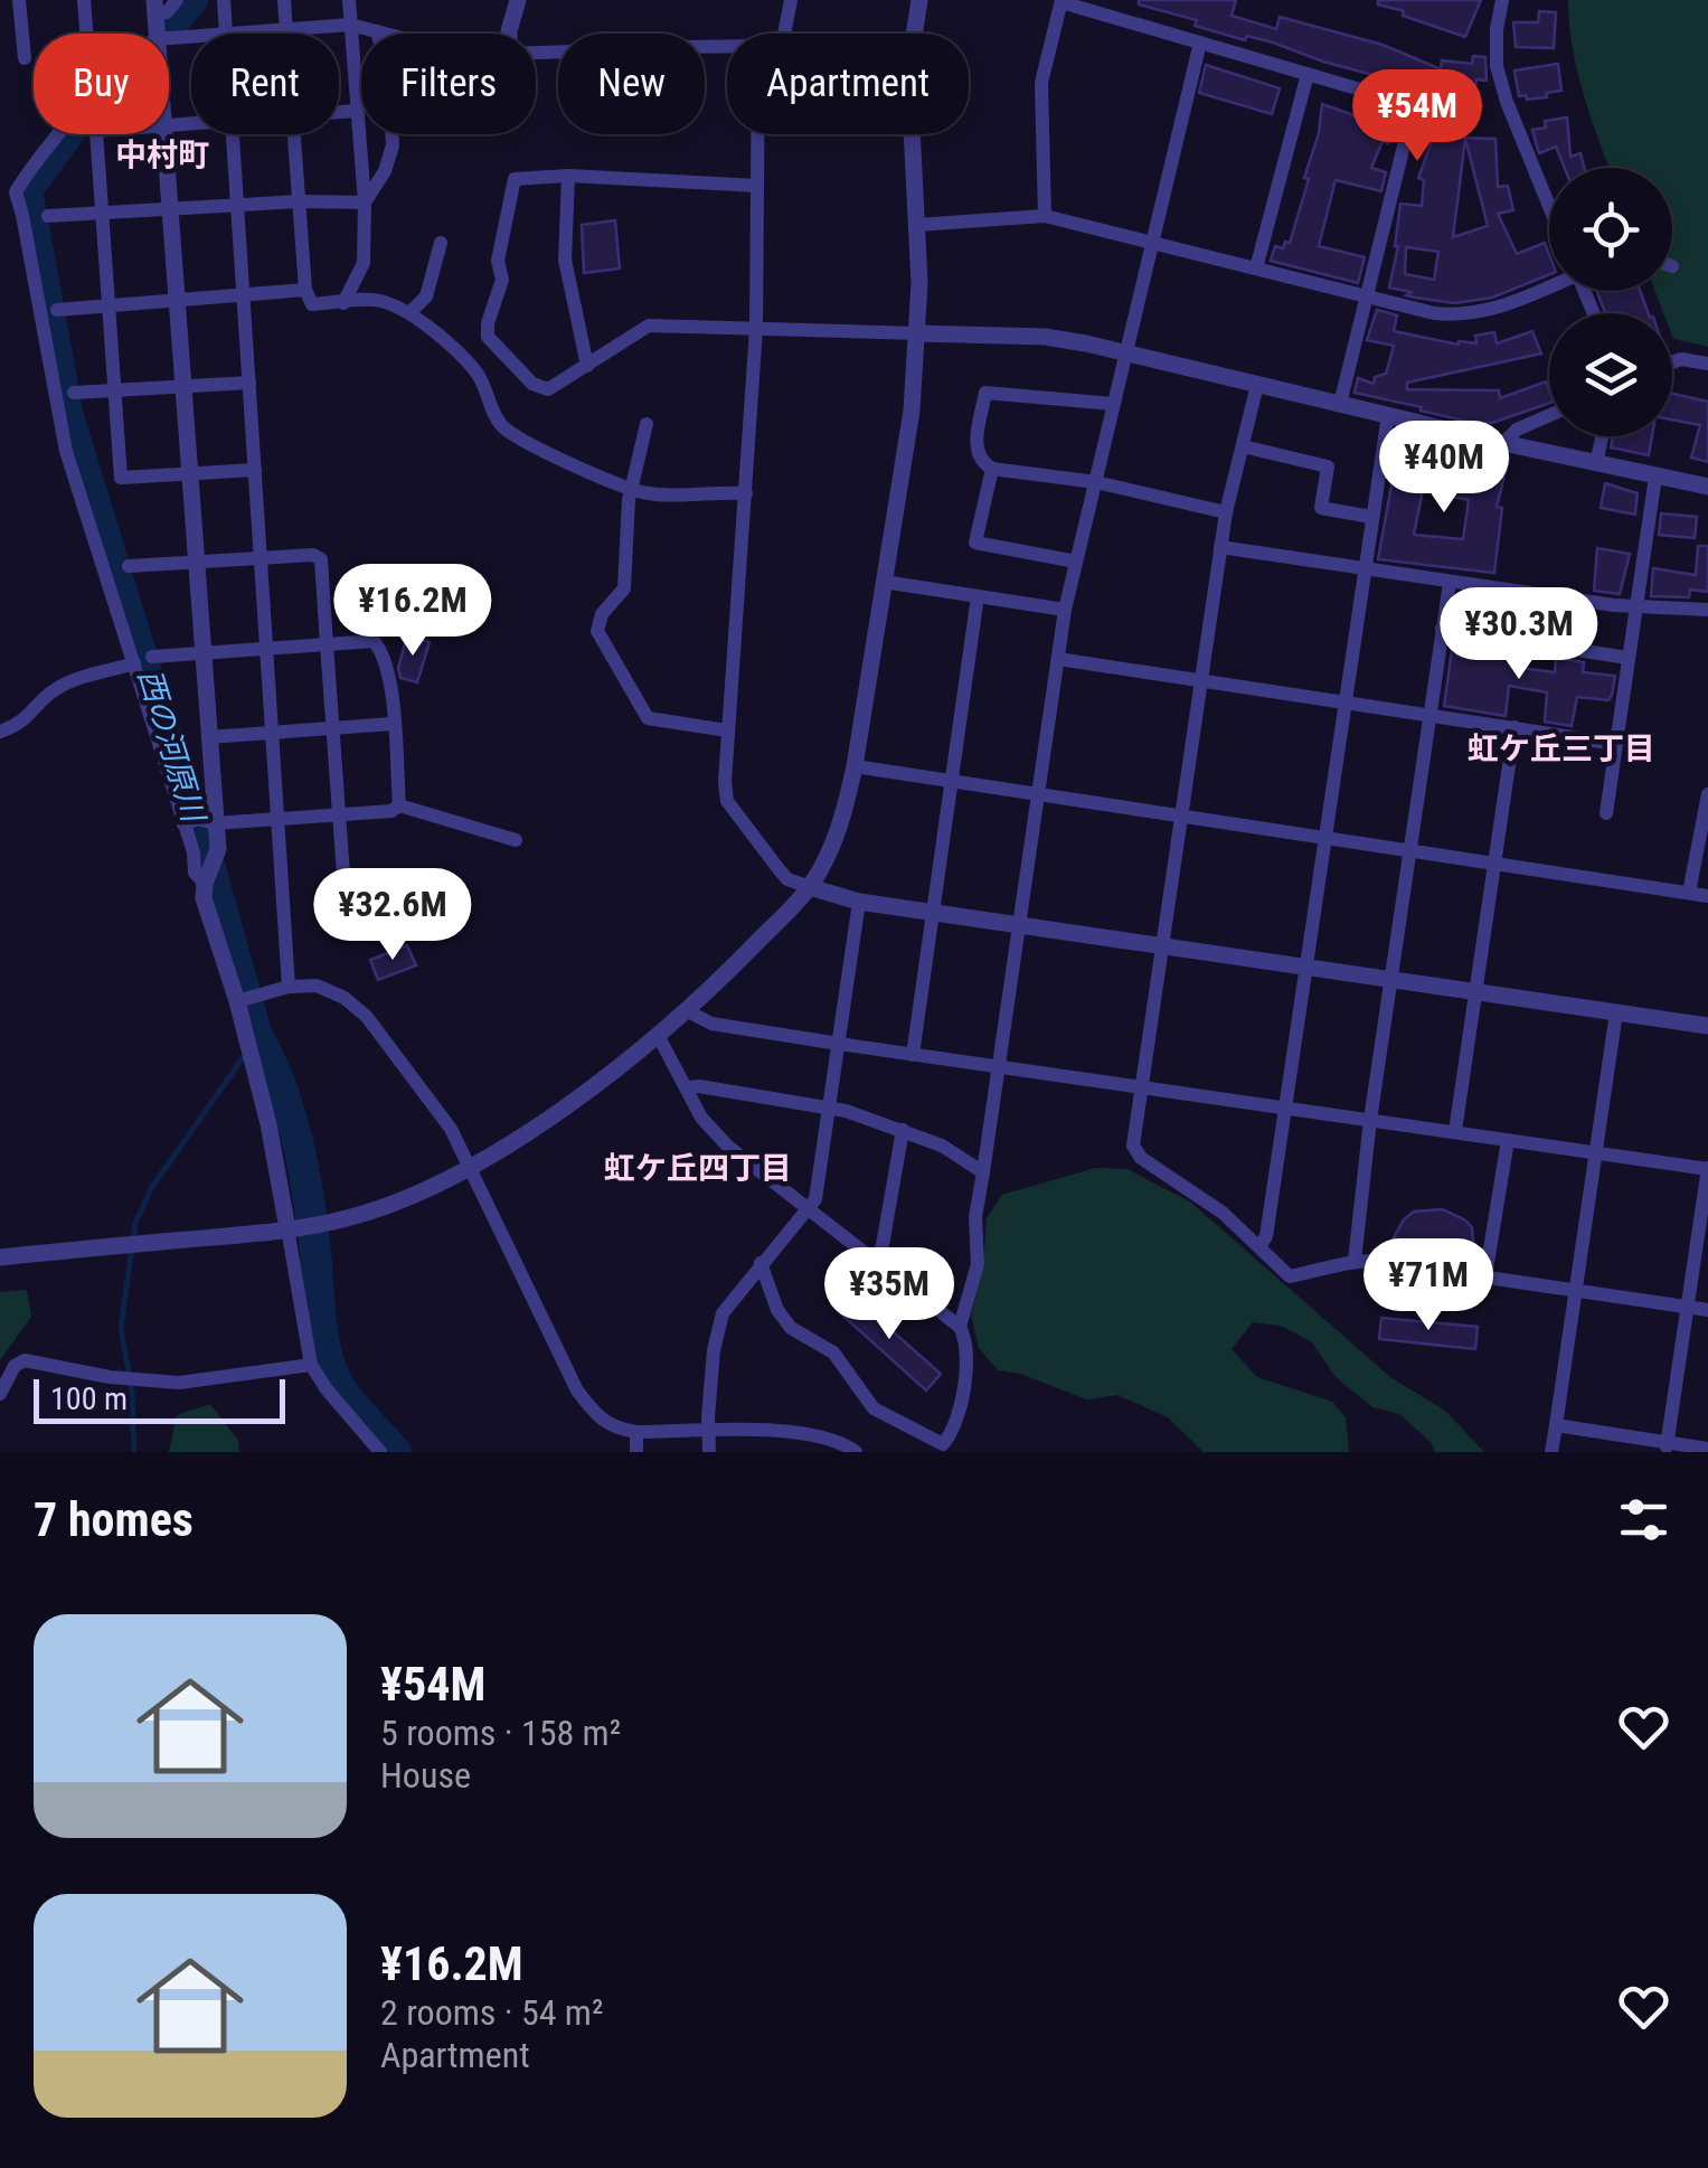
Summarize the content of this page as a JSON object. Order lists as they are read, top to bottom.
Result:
{
  "districts": ["中村町", "虹ケ丘三丁目", "虹ケ丘四丁目"],
  "water": ["西の河原川"],
  "scale_bar": "100 m",
  "page": {
    "chip": [
      "Buy",
      "Rent",
      "Filters",
      "New",
      "Apartment"
    ],
    "price": [
      "¥54M",
      "¥40M",
      "¥16.2M",
      "¥30.3M",
      "¥32.6M",
      "¥71M",
      "¥35M"
    ],
    "scale": "100 m",
    "heading": "7 homes",
    "list": [
      {
        "name": "¥54M",
        "note": "5 rooms · 158 m² · House"
      },
      {
        "name": "¥16.2M",
        "note": "2 rooms · 54 m² · Apartment"
      }
    ]
  }
}
